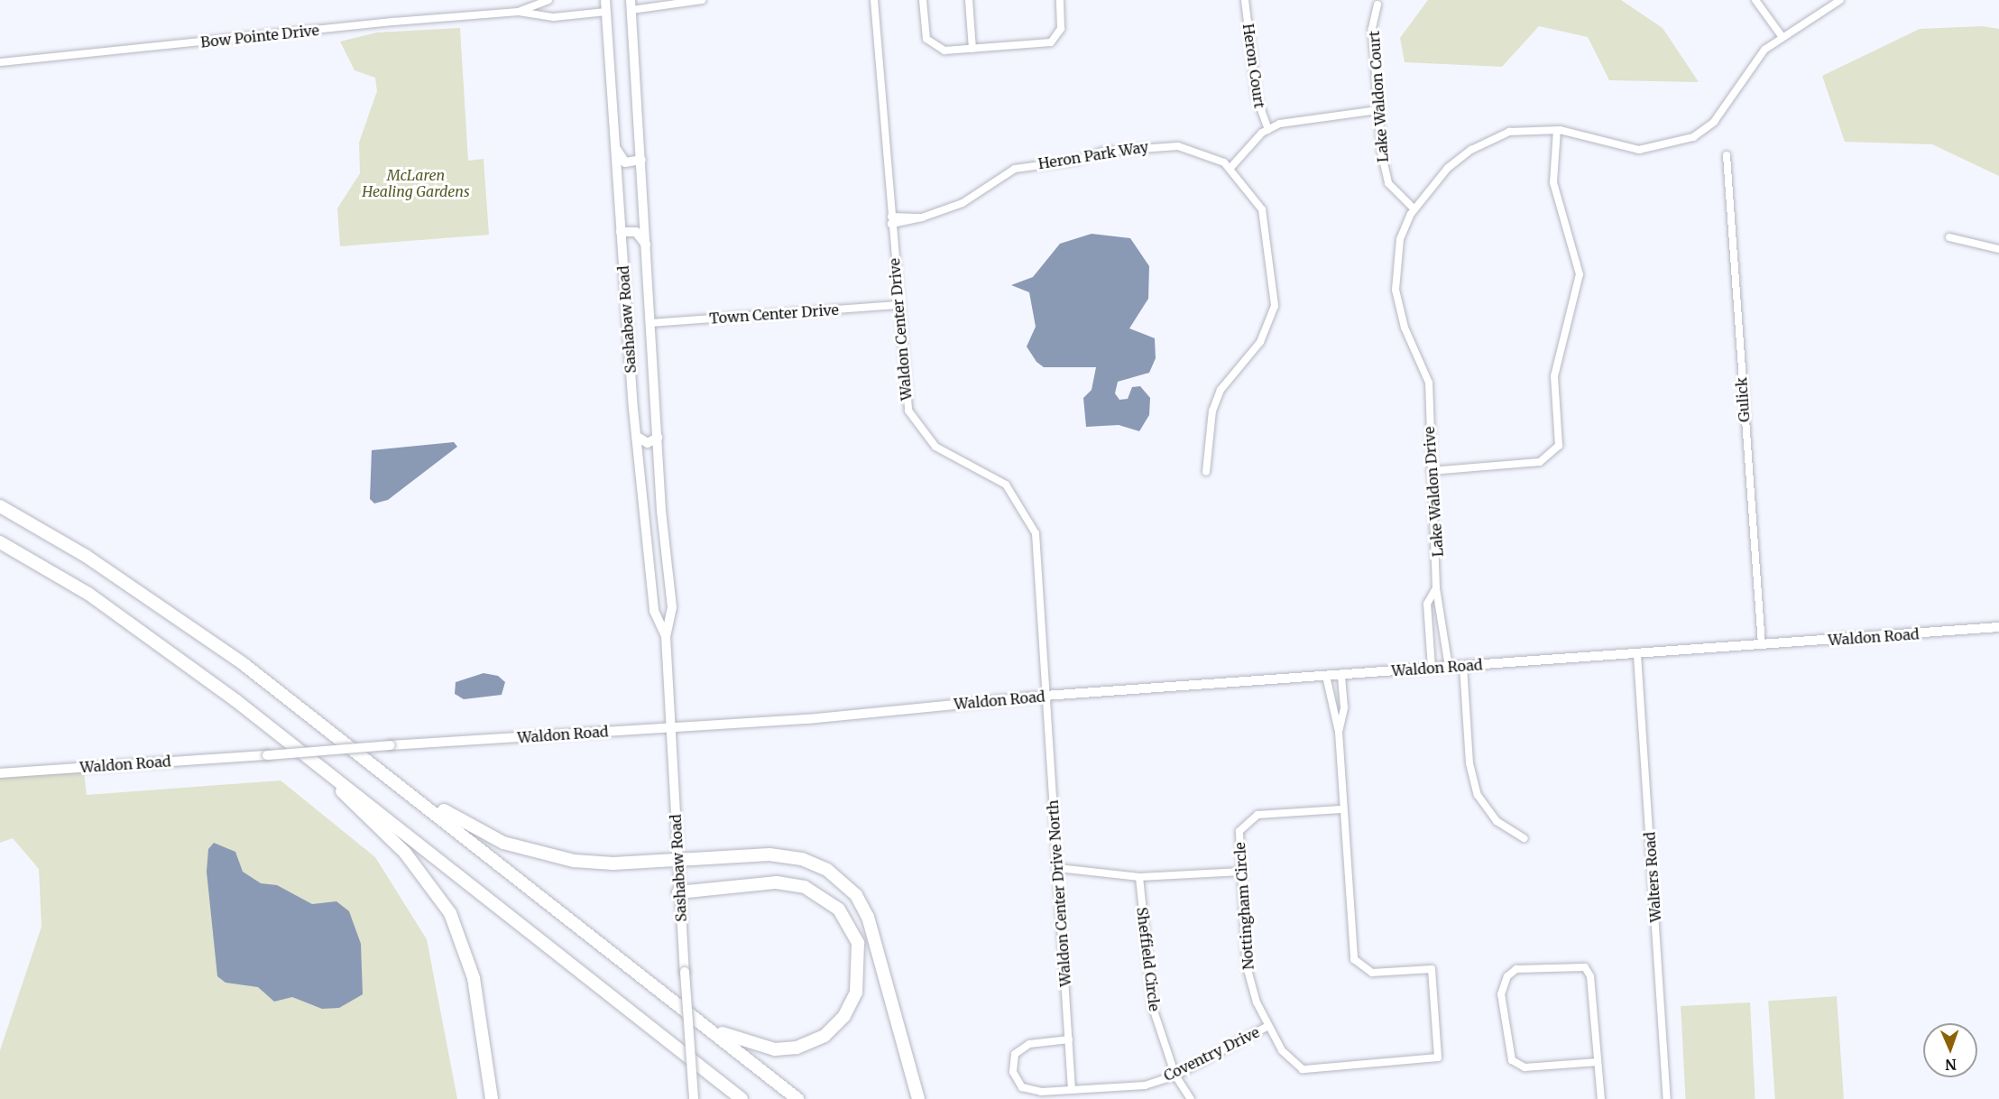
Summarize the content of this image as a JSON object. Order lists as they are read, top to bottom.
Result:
{
  "streets": {
    "street": [
      "Bow Pointe Drive",
      "Heron Court",
      "Lake Waldon Court",
      "Heron Park Way",
      "Town Center Drive",
      "Sashabaw Road",
      "Waldon Center Drive",
      "Gulick",
      "Lake Waldon Drive",
      "Waldon Road",
      "Walters Road",
      "Waldon Center Drive North",
      "Nottingham Circle",
      "Sheffield Circle",
      "Coventry Drive"
    ]
  },
  "crossings": [
    ["Bow Pointe Drive", "Sashabaw Road"],
    ["Lake Waldon Court", "Lake Waldon Drive"],
    ["Heron Park Way", "Waldon Center Drive"],
    ["Town Center Drive", "Sashabaw Road"],
    ["Town Center Drive", "Waldon Center Drive"],
    ["Sashabaw Road", "Waldon Road"],
    ["Waldon Center Drive", "Waldon Road"],
    ["Waldon Center Drive", "Waldon Center Drive North"],
    ["Gulick", "Waldon Road"],
    ["Lake Waldon Drive", "Waldon Road"],
    ["Waldon Road", "Walters Road"],
    ["Waldon Road", "Waldon Center Drive North"],
    ["Waldon Road", "Nottingham Circle"],
    ["Waldon Center Drive North", "Coventry Drive"],
    ["Nottingham Circle", "Coventry Drive"],
    ["Sheffield Circle", "Coventry Drive"]
  ],
  "parks": ["McLaren Healing Gardens"],
  "north": "bottom"
}
